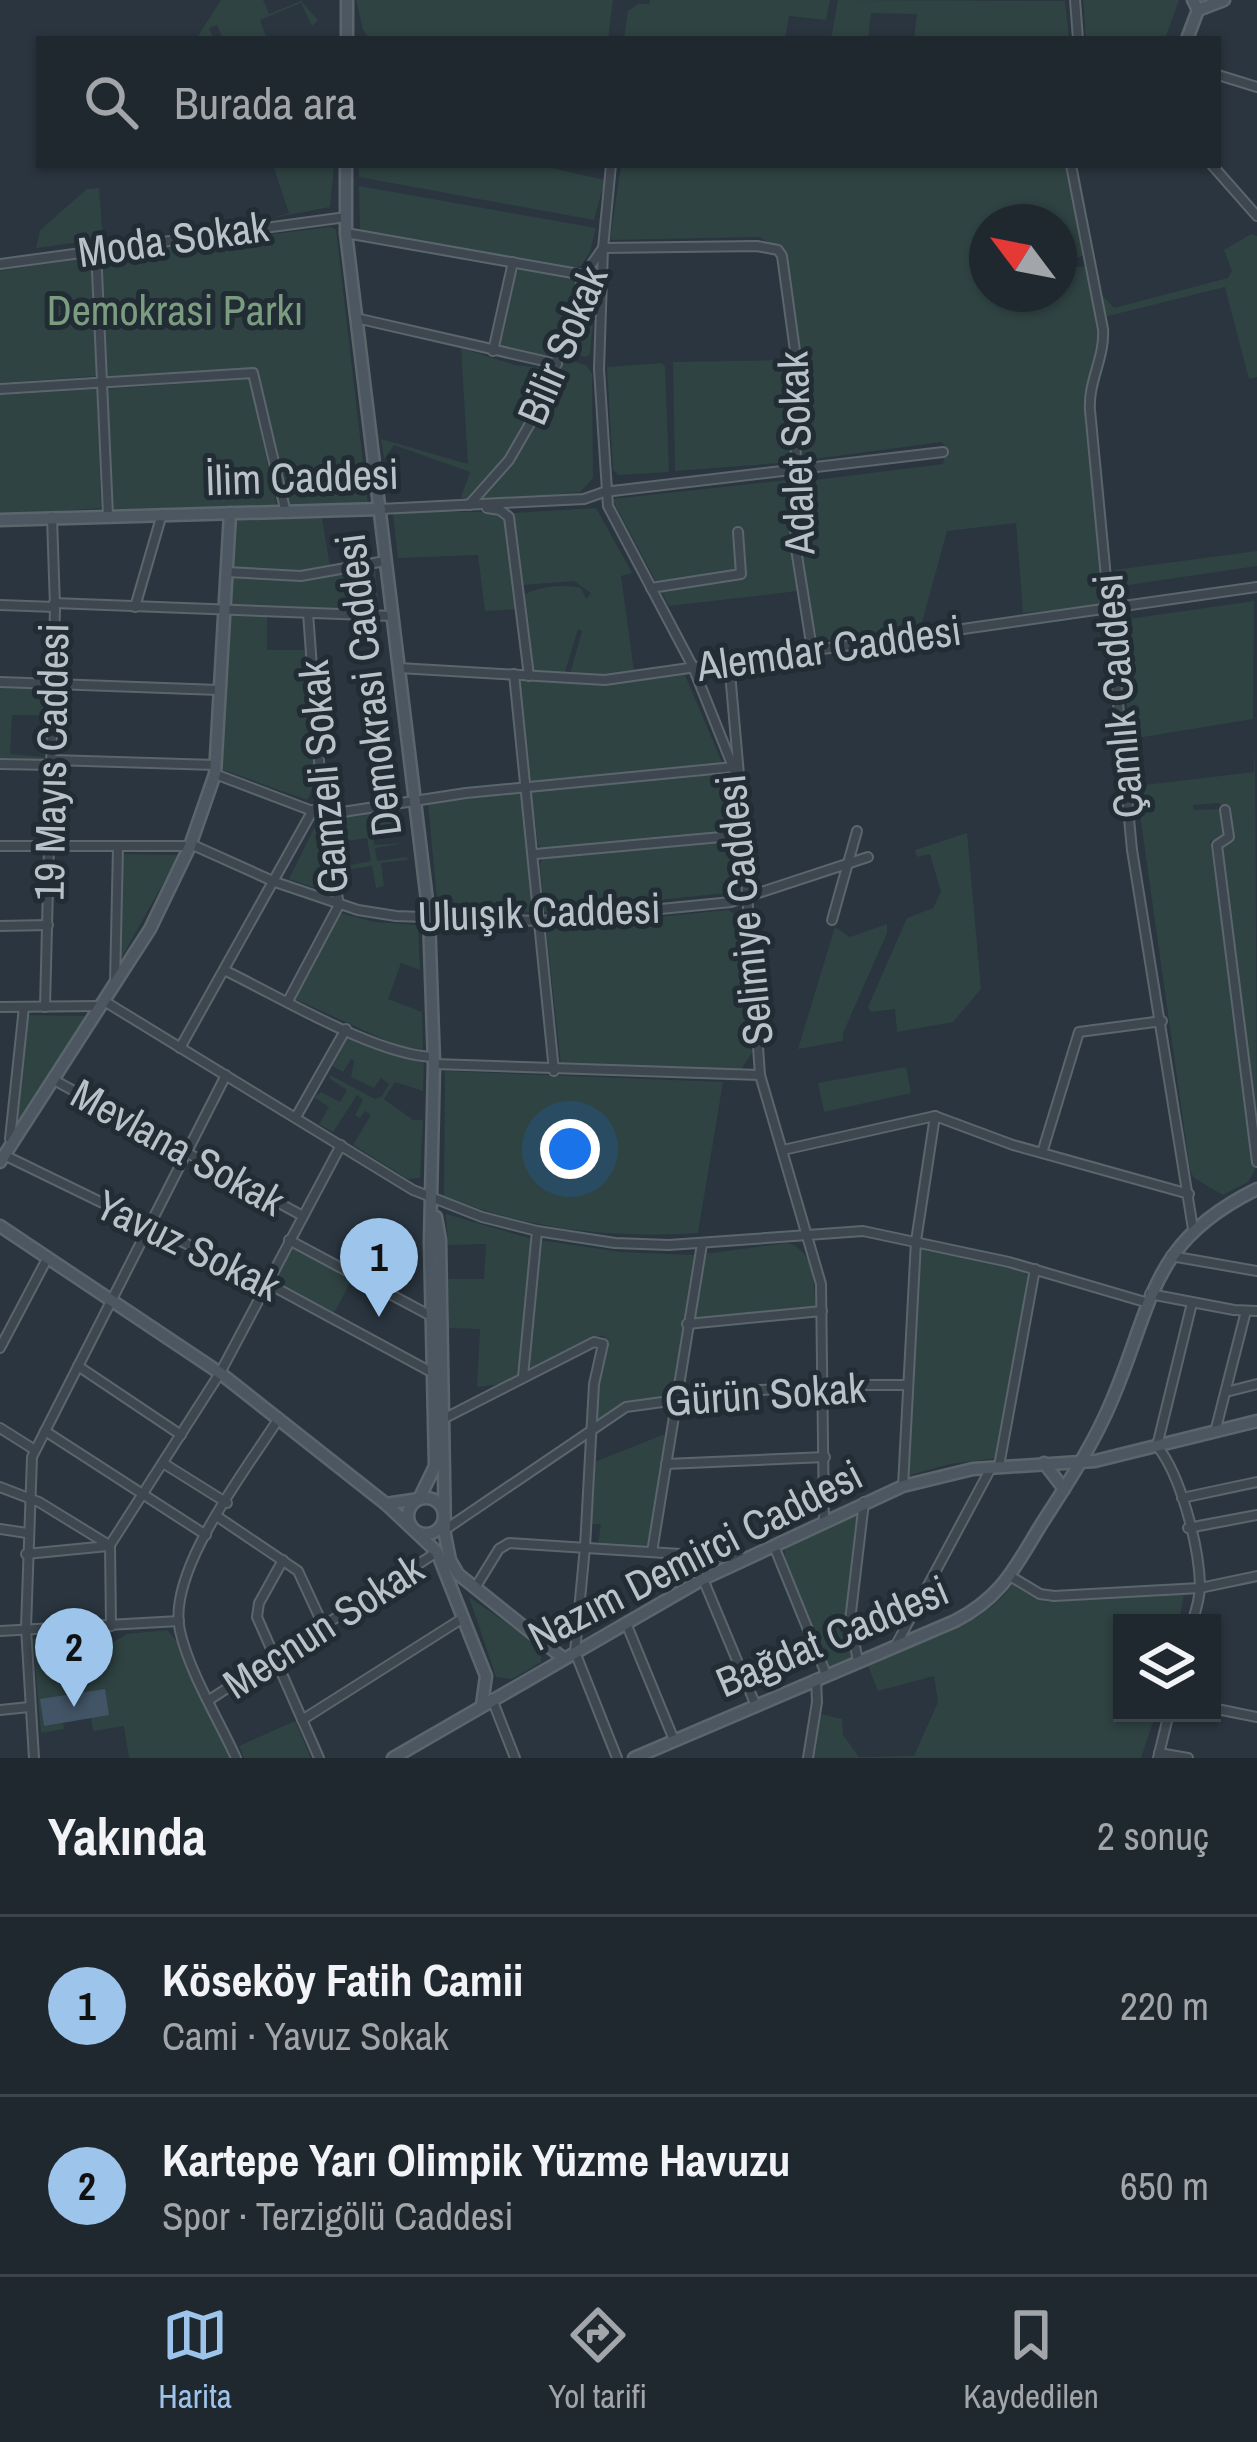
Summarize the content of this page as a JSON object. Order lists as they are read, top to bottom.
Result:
{
  "streets": {
    "main road": [
      "İlim Caddesi",
      "Demokrasi Caddesi",
      "Nazım Demirci Caddesi",
      "Bağdat Caddesi"
    ],
    "street": [
      "Moda Sokak",
      "Bilir Sokak",
      "Adalet Sokak",
      "Alemdar Caddesi",
      "Çamlık Caddesi",
      "19 Mayıs Caddesi",
      "Gamzeli Sokak",
      "Selimiye Caddesi",
      "Uluışık Caddesi",
      "Mevlana Sokak",
      "Yavuz Sokak",
      "Gürün Sokak",
      "Mecnun Sokak"
    ]
  },
  "crossings": [
    ["Moda Sokak", "Demokrasi Caddesi"],
    ["Bilir Sokak", "Adalet Sokak"],
    ["Bilir Sokak", "İlim Caddesi"],
    ["Bilir Sokak", "Selimiye Caddesi"],
    ["Adalet Sokak", "İlim Caddesi"],
    ["Adalet Sokak", "Alemdar Caddesi"],
    ["Adalet Sokak", "Selimiye Caddesi"],
    ["İlim Caddesi", "Demokrasi Caddesi"],
    ["İlim Caddesi", "19 Mayıs Caddesi"],
    ["İlim Caddesi", "Selimiye Caddesi"],
    ["Alemdar Caddesi", "Demokrasi Caddesi"],
    ["Alemdar Caddesi", "Çamlık Caddesi"],
    ["Alemdar Caddesi", "Selimiye Caddesi"],
    ["Demokrasi Caddesi", "Uluışık Caddesi"],
    ["Demokrasi Caddesi", "Yavuz Sokak"],
    ["Demokrasi Caddesi", "Gürün Sokak"],
    ["Çamlık Caddesi", "Bağdat Caddesi"],
    ["19 Mayıs Caddesi", "Uluışık Caddesi"],
    ["Gamzeli Sokak", "Uluışık Caddesi"],
    ["Selimiye Caddesi", "Uluışık Caddesi"],
    ["Selimiye Caddesi", "Gürün Sokak"],
    ["Selimiye Caddesi", "Nazım Demirci Caddesi"],
    ["Nazım Demirci Caddesi", "Bağdat Caddesi"]
  ],
  "parks": ["Demokrasi Parkı"],
  "north": "top left",
  "page": {
    "search": "Burada ara",
    "pins": ["1", "2"],
    "heading": ["Yakında", "2 sonuç"],
    "list": [
      {
        "mark": "1",
        "name": "Köseköy Fatih Camii",
        "note": "Cami · Yavuz Sokak",
        "value": "220 m"
      },
      {
        "mark": "2",
        "name": "Kartepe Yarı Olimpik Yüzme Havuzu",
        "note": "Spor · Terzigölü Caddesi",
        "value": "650 m"
      }
    ],
    "nav": ["Harita", "Yol tarifi", "Kaydedilen"]
  }
}
